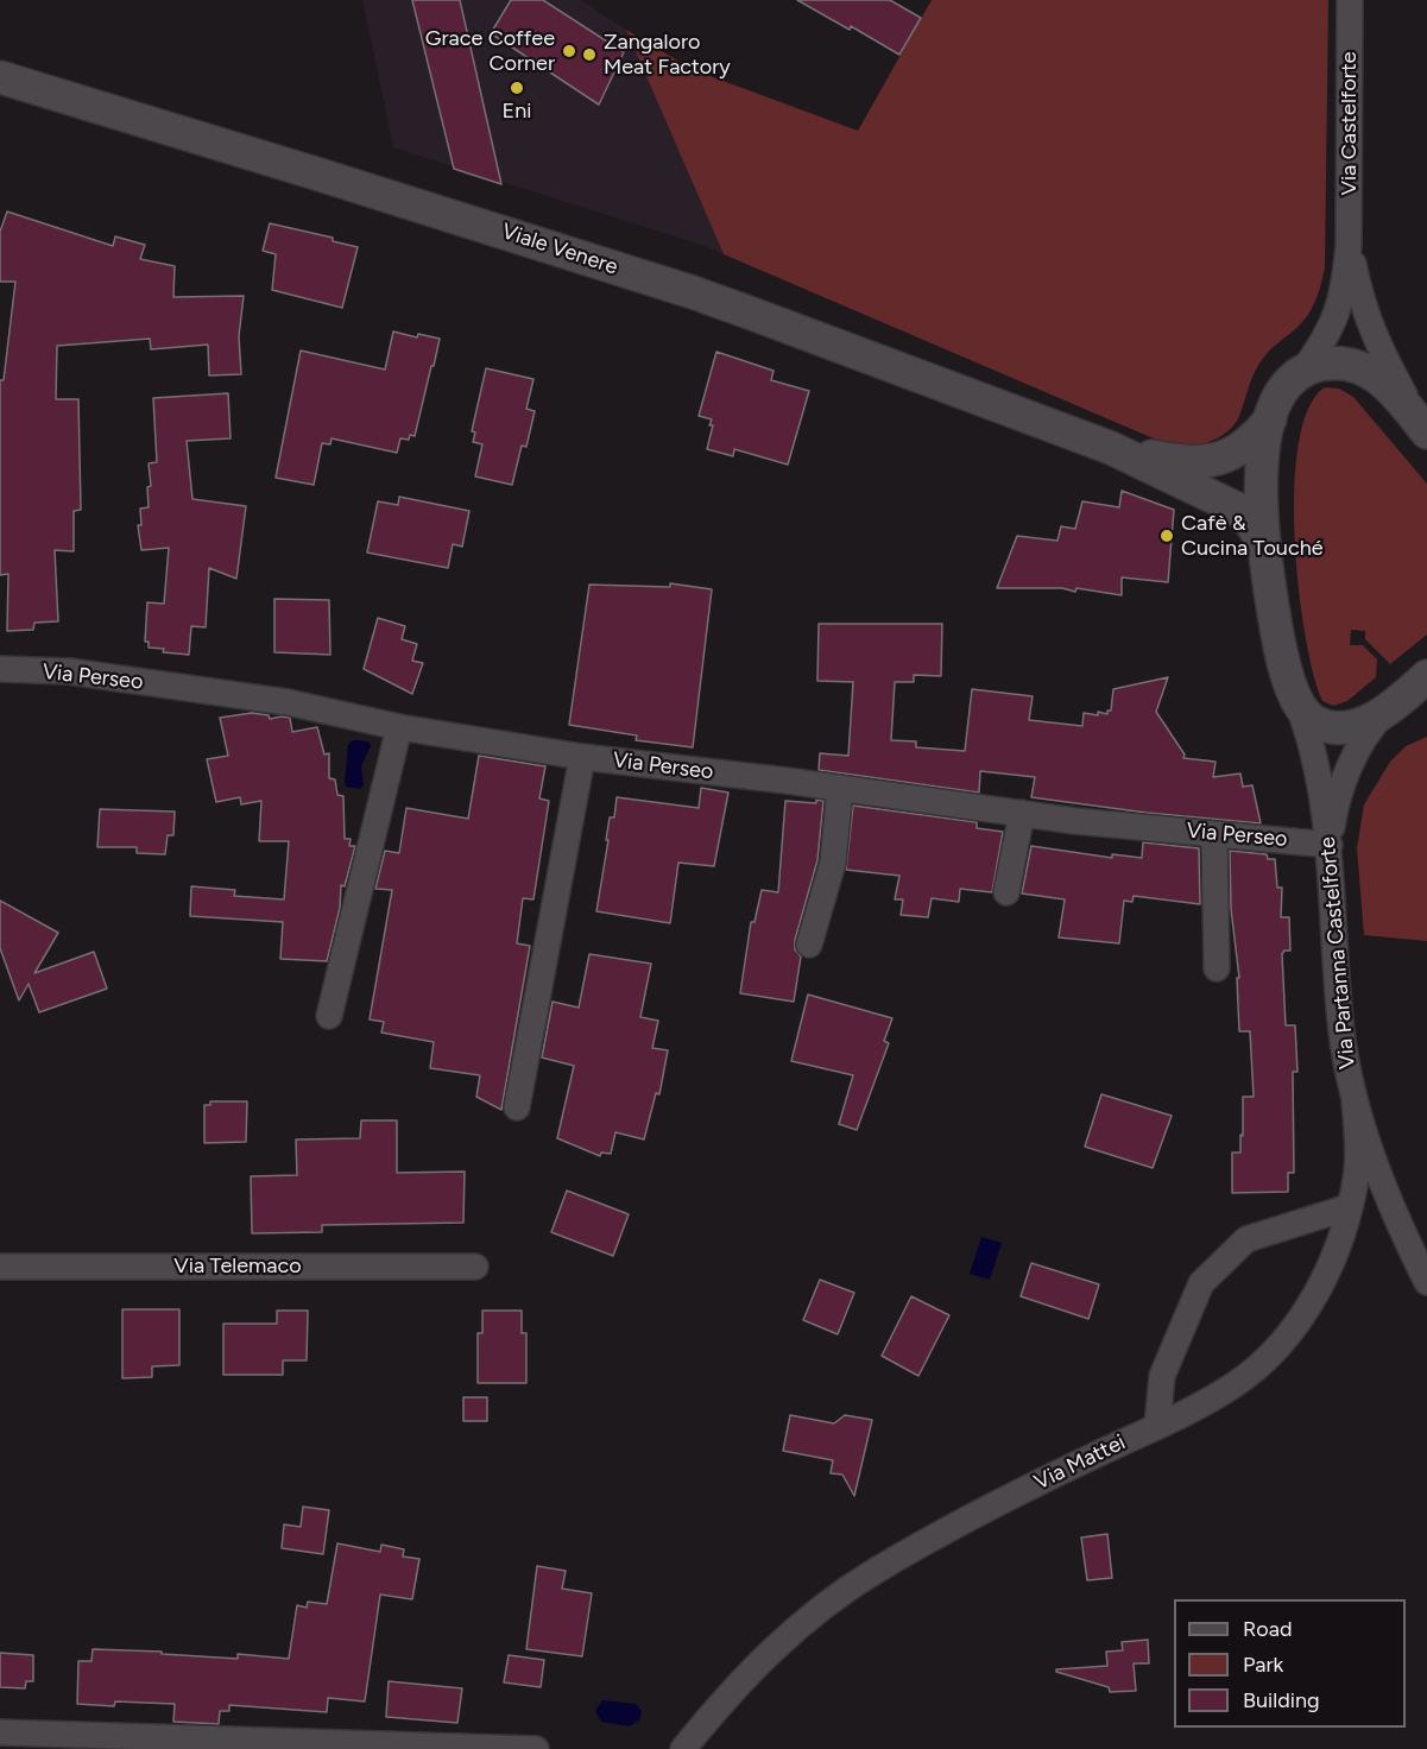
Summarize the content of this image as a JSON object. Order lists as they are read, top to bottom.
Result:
{
  "streets": {
    "street": [
      "Via Castelforte",
      "Viale Venere",
      "Via Perseo",
      "Via Partanna Castelforte",
      "Via Telemaco",
      "Via Mattei"
    ]
  },
  "crossings": [
    ["Via Perseo", "Via Partanna Castelforte"],
    ["Via Partanna Castelforte", "Via Mattei"]
  ],
  "places": [
    "Grace Coffee Corner",
    "Zangaloro Meat Factory",
    "Eni",
    "Cafè & Cucina Touché"
  ],
  "legend": ["Road", "Park", "Building"]
}
